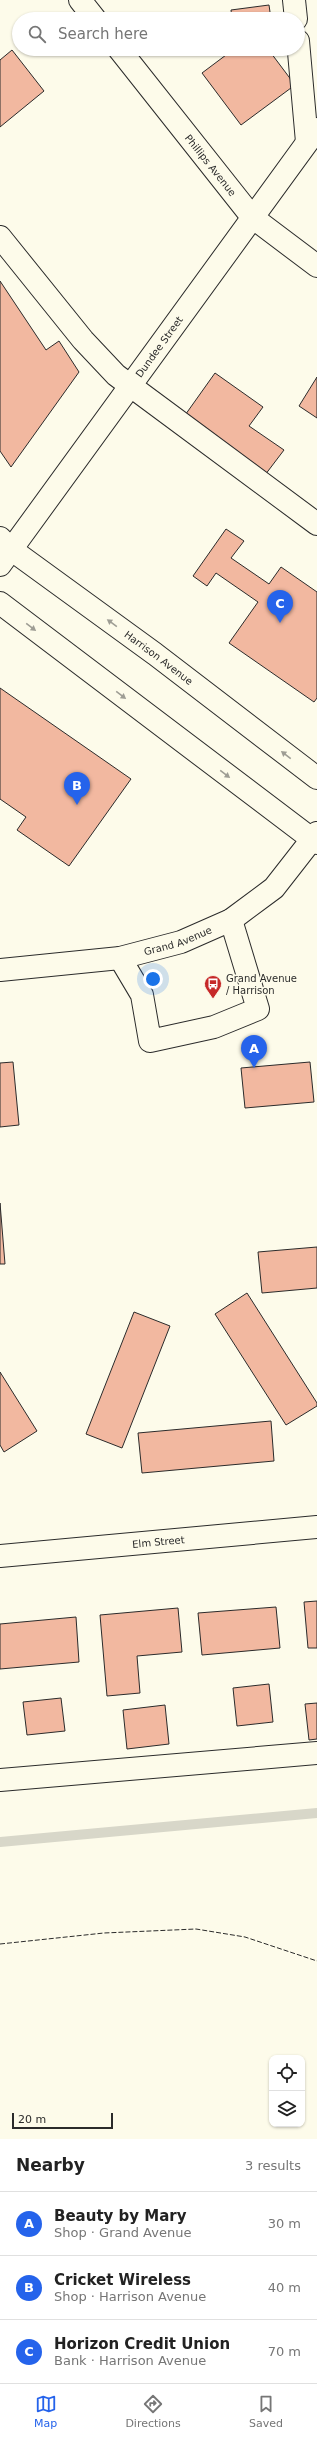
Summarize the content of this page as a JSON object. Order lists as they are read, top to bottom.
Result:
{
  "streets": {
    "main road": [
      "Phillips Avenue",
      "Dundee Street",
      "Harrison Avenue",
      "Grand Avenue",
      "Elm Street"
    ]
  },
  "crossings": [
    ["Phillips Avenue", "Dundee Street"],
    ["Dundee Street", "Harrison Avenue"]
  ],
  "places": {
    "bus stop": ["Grand Avenue / Harrison"]
  },
  "scale_bar": "20 m",
  "page": {
    "search": "Search here",
    "pins": ["C", "B", "A"],
    "scale": "20 m",
    "heading": ["Nearby", "3 results"],
    "list": [
      {
        "mark": "A",
        "name": "Beauty by Mary",
        "note": "Shop · Grand Avenue",
        "value": "30 m"
      },
      {
        "mark": "B",
        "name": "Cricket Wireless",
        "note": "Shop · Harrison Avenue",
        "value": "40 m"
      },
      {
        "mark": "C",
        "name": "Horizon Credit Union",
        "note": "Bank · Harrison Avenue",
        "value": "70 m"
      }
    ],
    "nav": ["Map", "Directions", "Saved"]
  }
}
